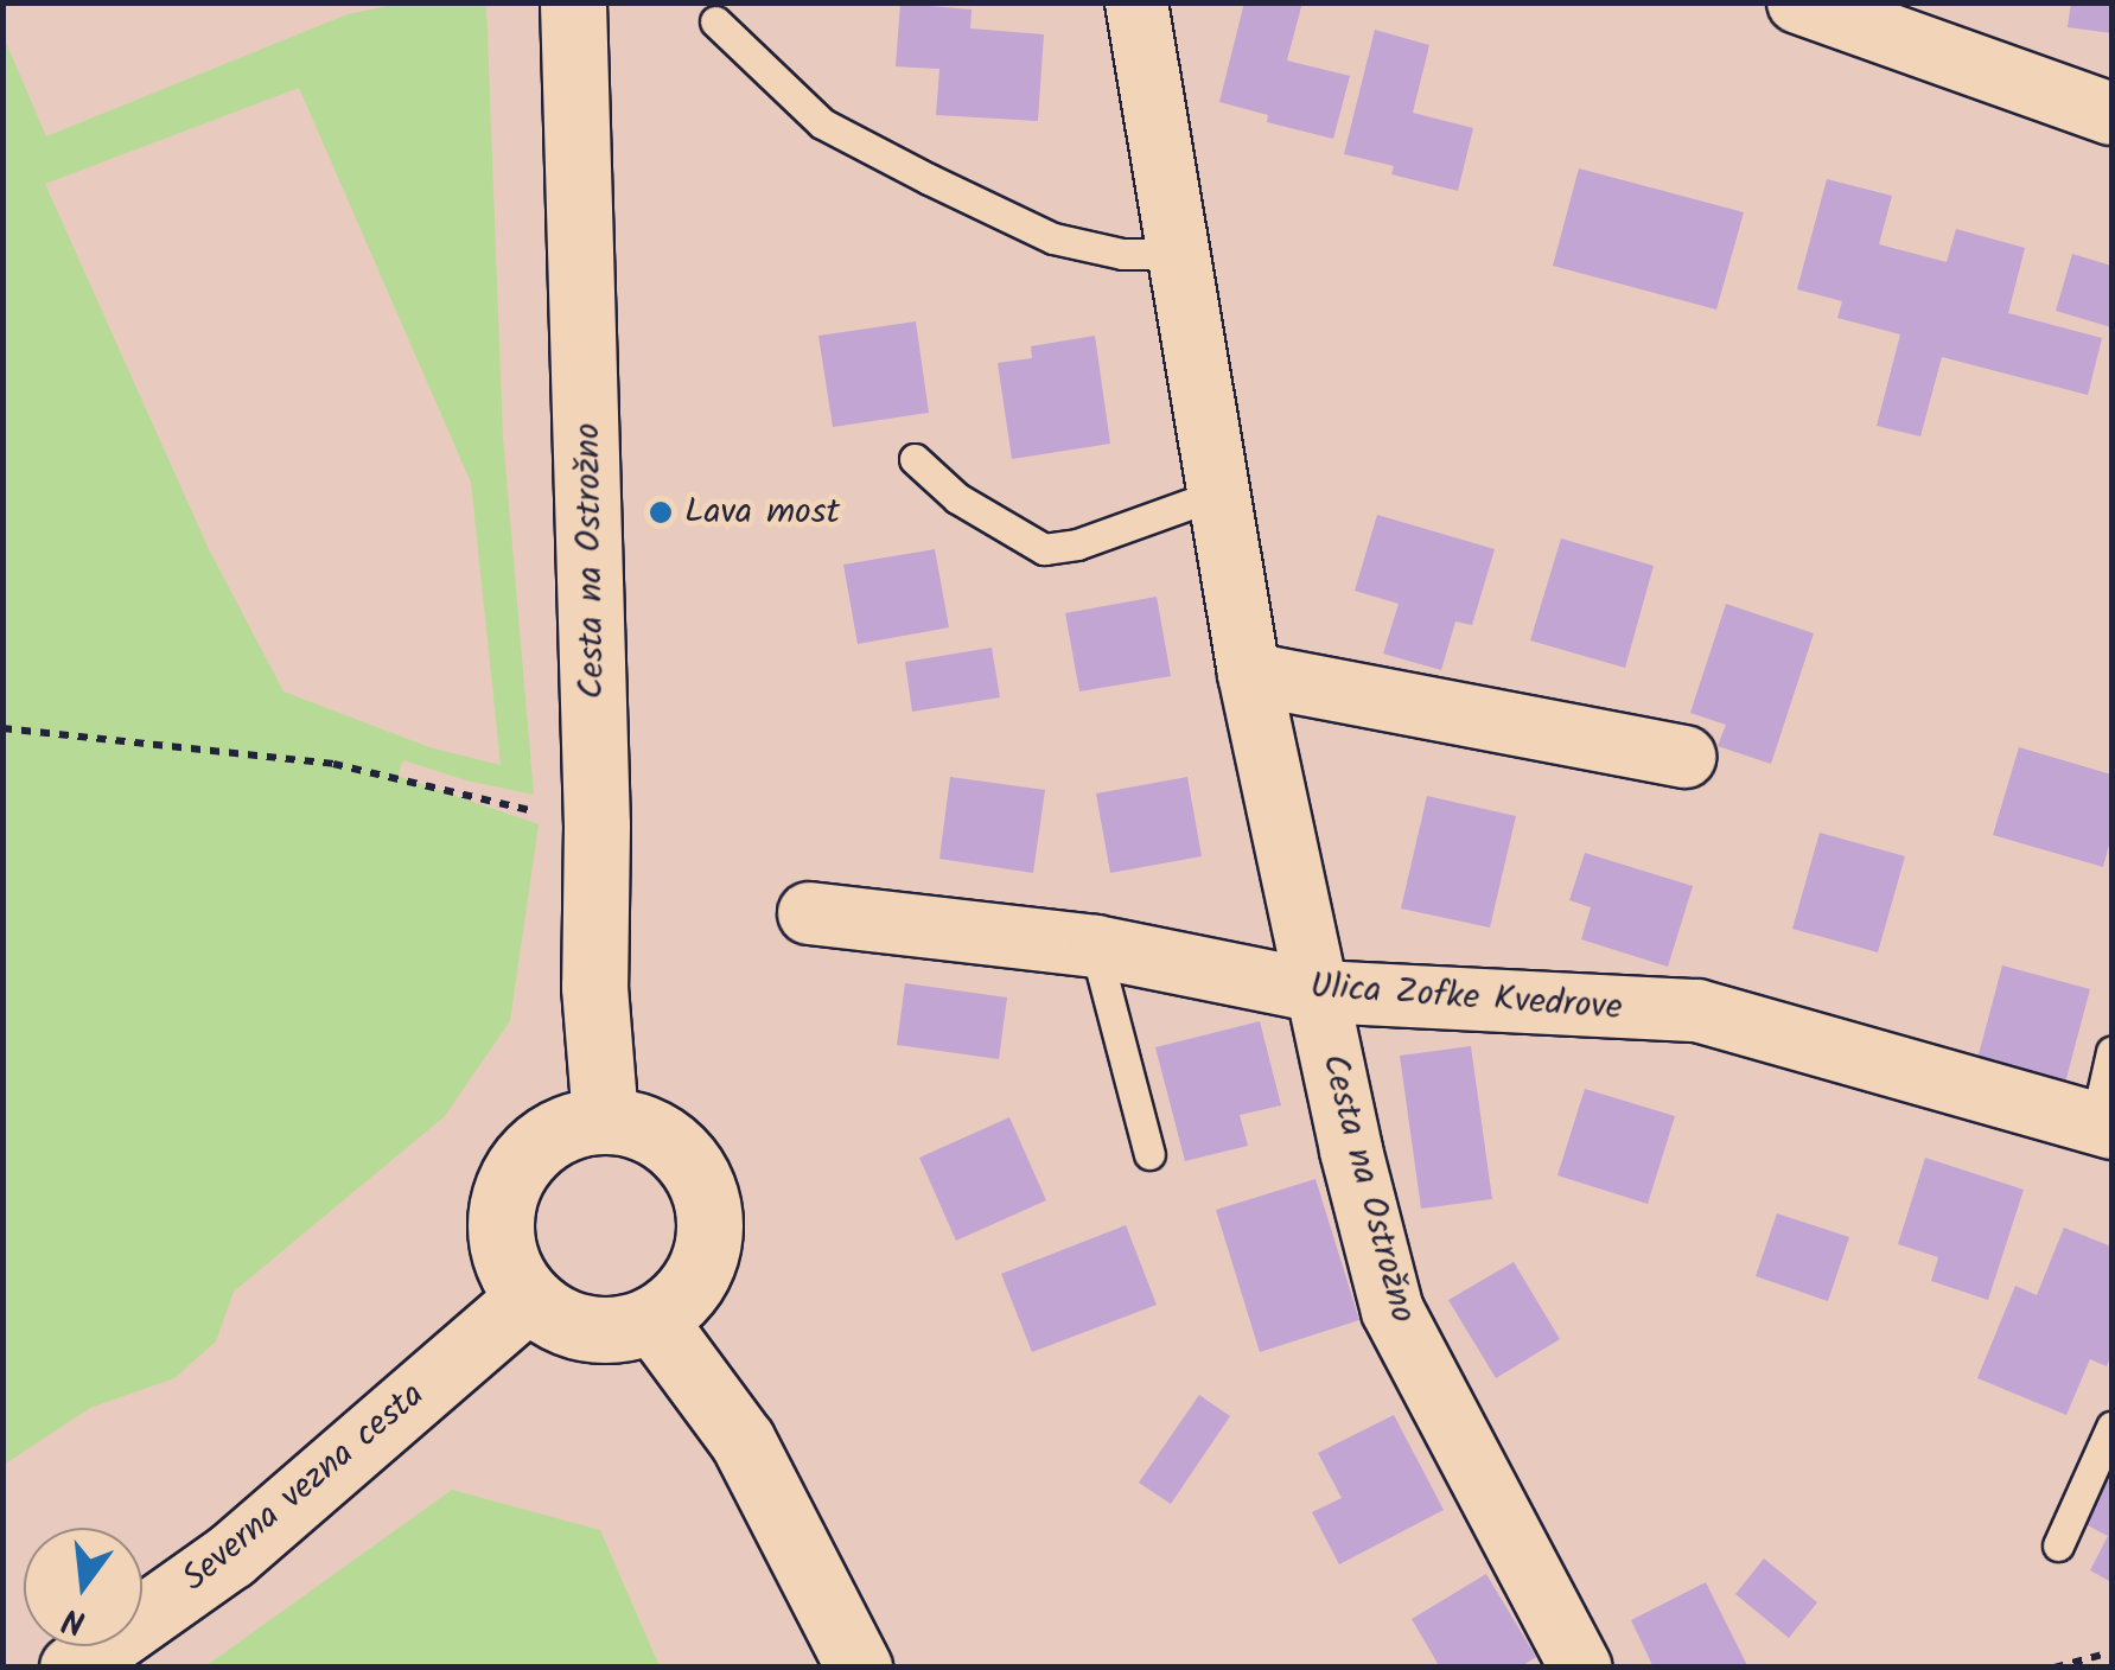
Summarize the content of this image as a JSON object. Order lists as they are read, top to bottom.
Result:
{
  "streets": {
    "street": ["Cesta na Ostrožno", "Ulica Zofke Kvedrove", "Severna vezna cesta"]
  },
  "crossings": [
    ["Cesta na Ostrožno", "Ulica Zofke Kvedrove"],
    ["Cesta na Ostrožno", "Severna vezna cesta"]
  ],
  "places": ["Lava most"],
  "north": "bottom"
}
